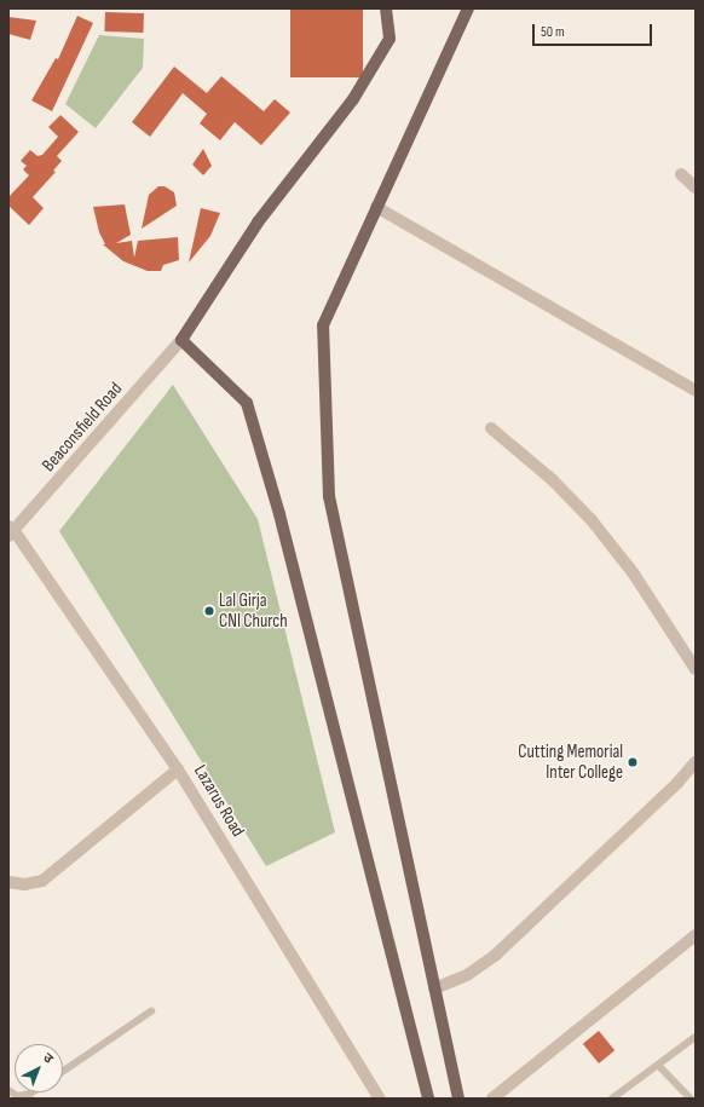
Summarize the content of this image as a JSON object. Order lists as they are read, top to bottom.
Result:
{
  "streets": {
    "street": ["Beaconsfield Road", "Lazarus Road"]
  },
  "crossings": [
    ["Beaconsfield Road", "Lazarus Road"]
  ],
  "places": ["Lal Girja CNI Church", "Cutting Memorial Inter College"],
  "scale_bar": "50 m",
  "north": "top right"
}
